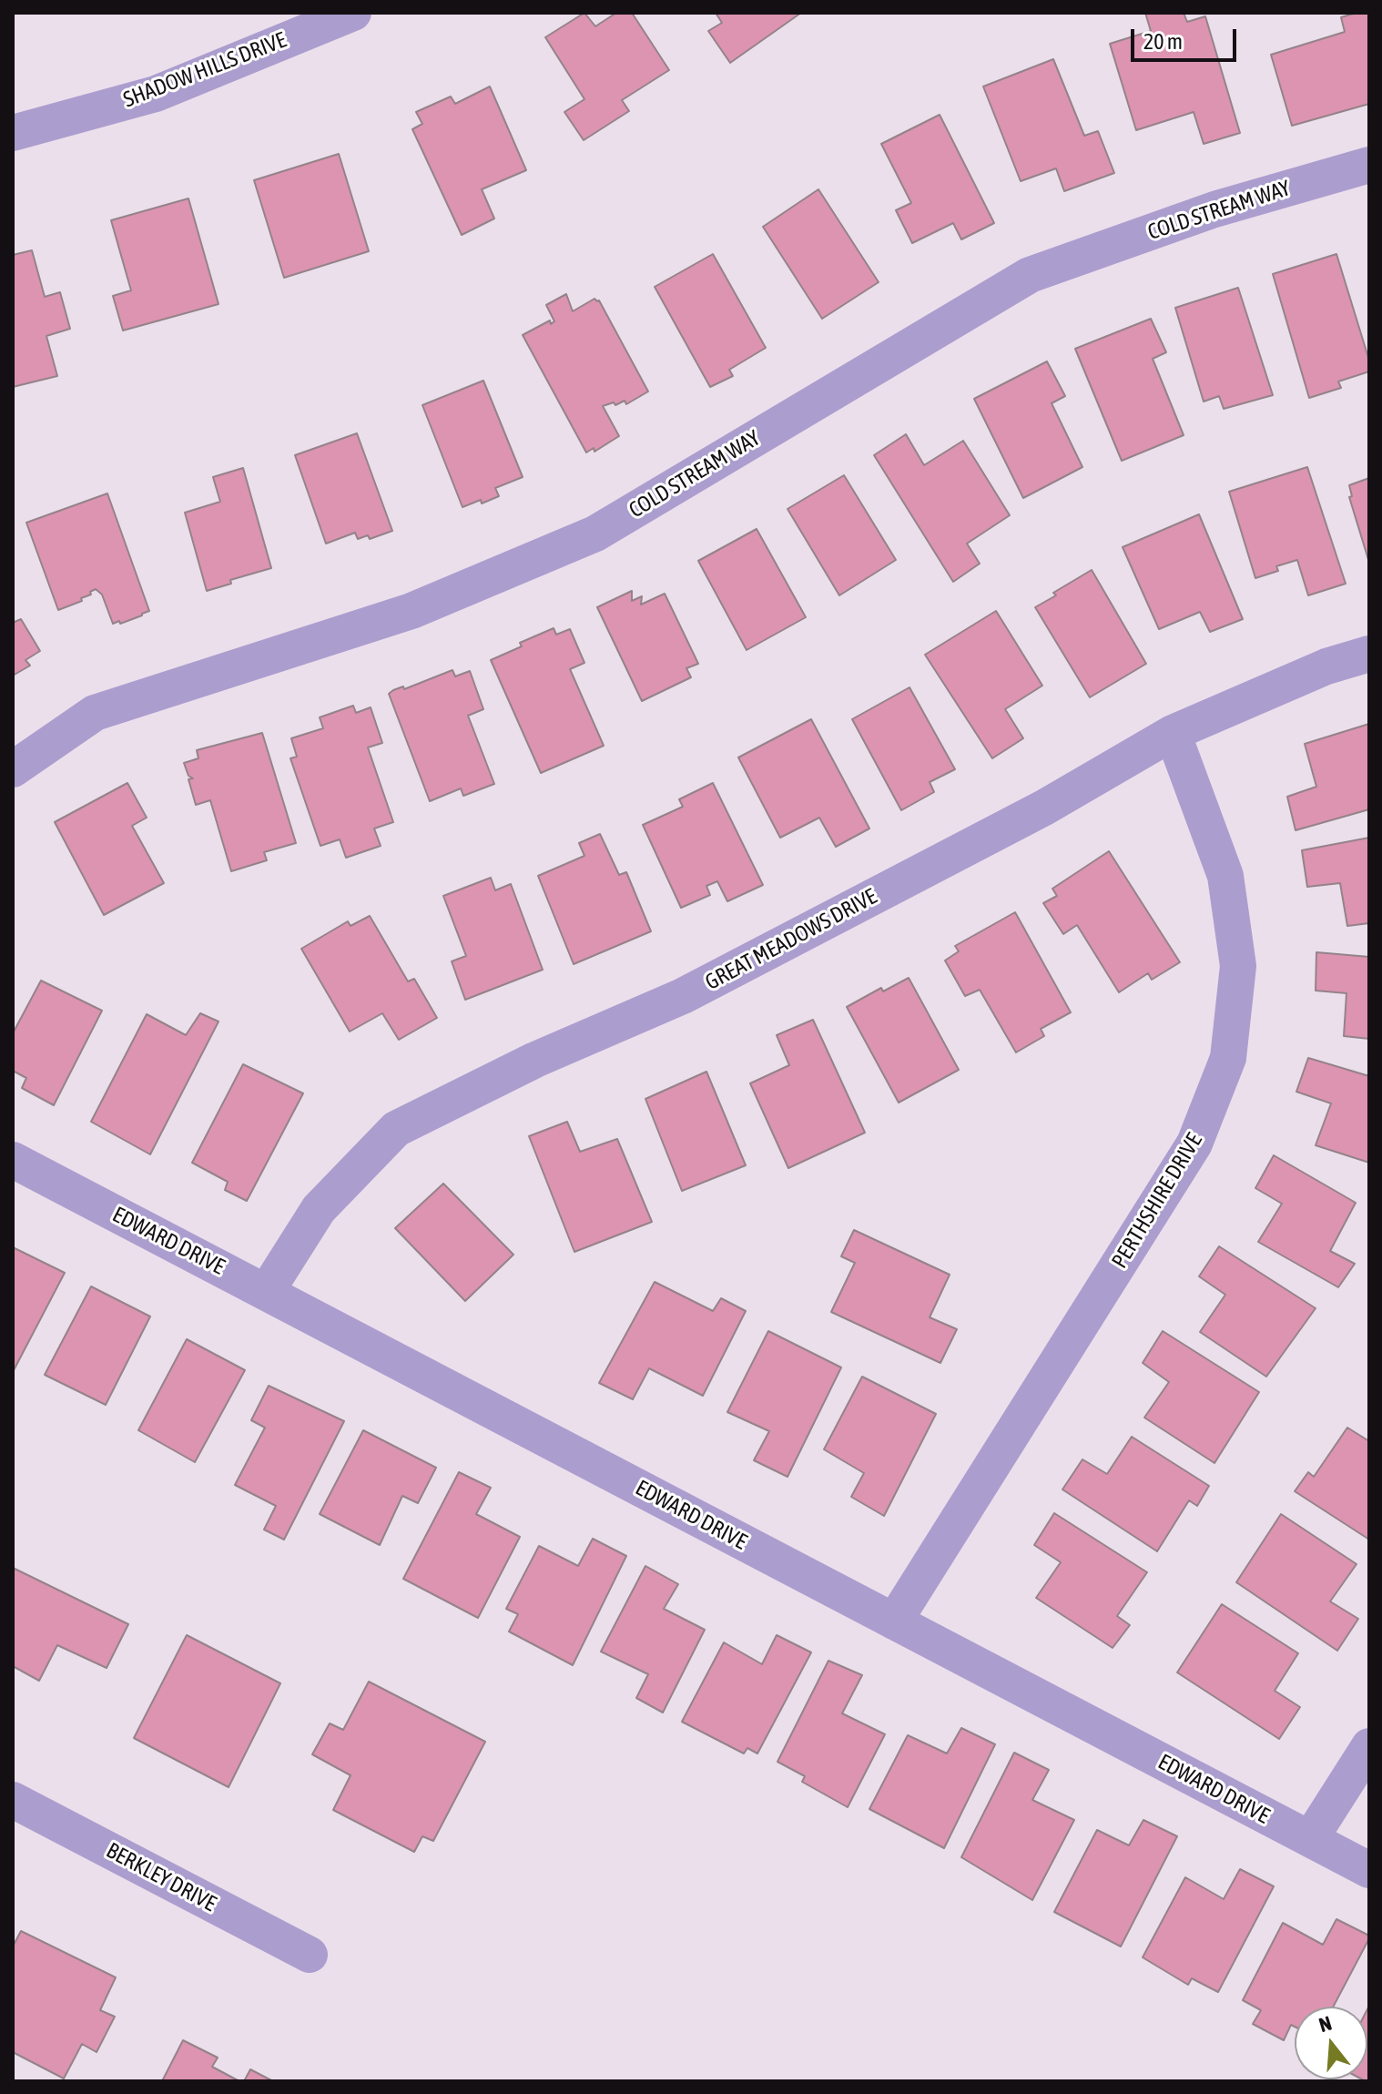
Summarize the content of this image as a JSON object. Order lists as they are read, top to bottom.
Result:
{
  "streets": {
    "street": [
      "SHADOW HILLS DRIVE",
      "COLD STREAM WAY",
      "GREAT MEADOWS DRIVE",
      "PERTHSHIRE DRIVE",
      "EDWARD DRIVE",
      "BERKLEY DRIVE"
    ]
  },
  "crossings": [
    ["GREAT MEADOWS DRIVE", "PERTHSHIRE DRIVE"],
    ["GREAT MEADOWS DRIVE", "EDWARD DRIVE"],
    ["PERTHSHIRE DRIVE", "EDWARD DRIVE"]
  ],
  "scale_bar": "20 m",
  "north": "top"
}
